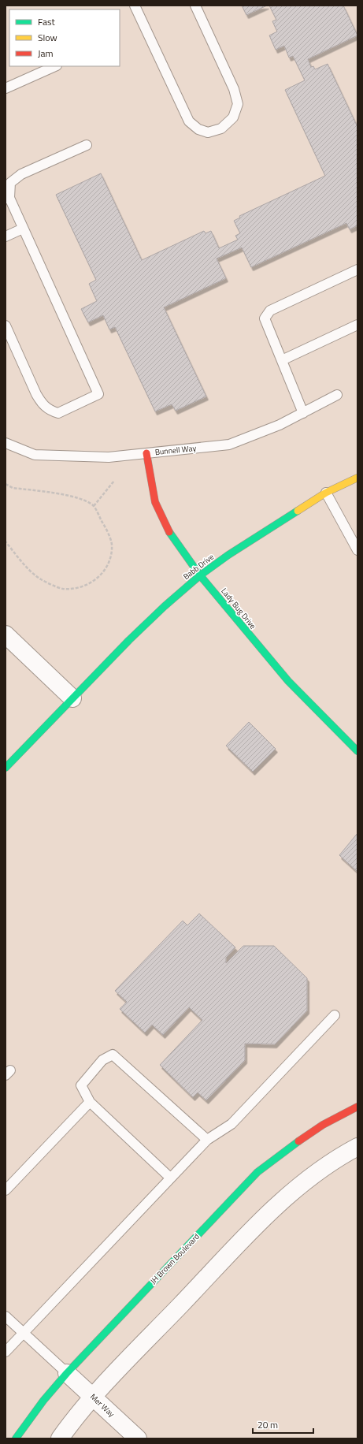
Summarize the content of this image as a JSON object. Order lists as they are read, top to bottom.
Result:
{
  "streets": {
    "street": [
      "Babb Drive",
      "Lady Bug Drive",
      "JH Brown Boulevard",
      "Mer Way"
    ],
    "lane": ["Bunnell Way"]
  },
  "crossings": [
    ["Bunnell Way", "Lady Bug Drive"],
    ["Babb Drive", "Lady Bug Drive"],
    ["JH Brown Boulevard", "Mer Way"]
  ],
  "legend": ["Fast", "Slow", "Jam"],
  "scale_bar": "20 m"
}
